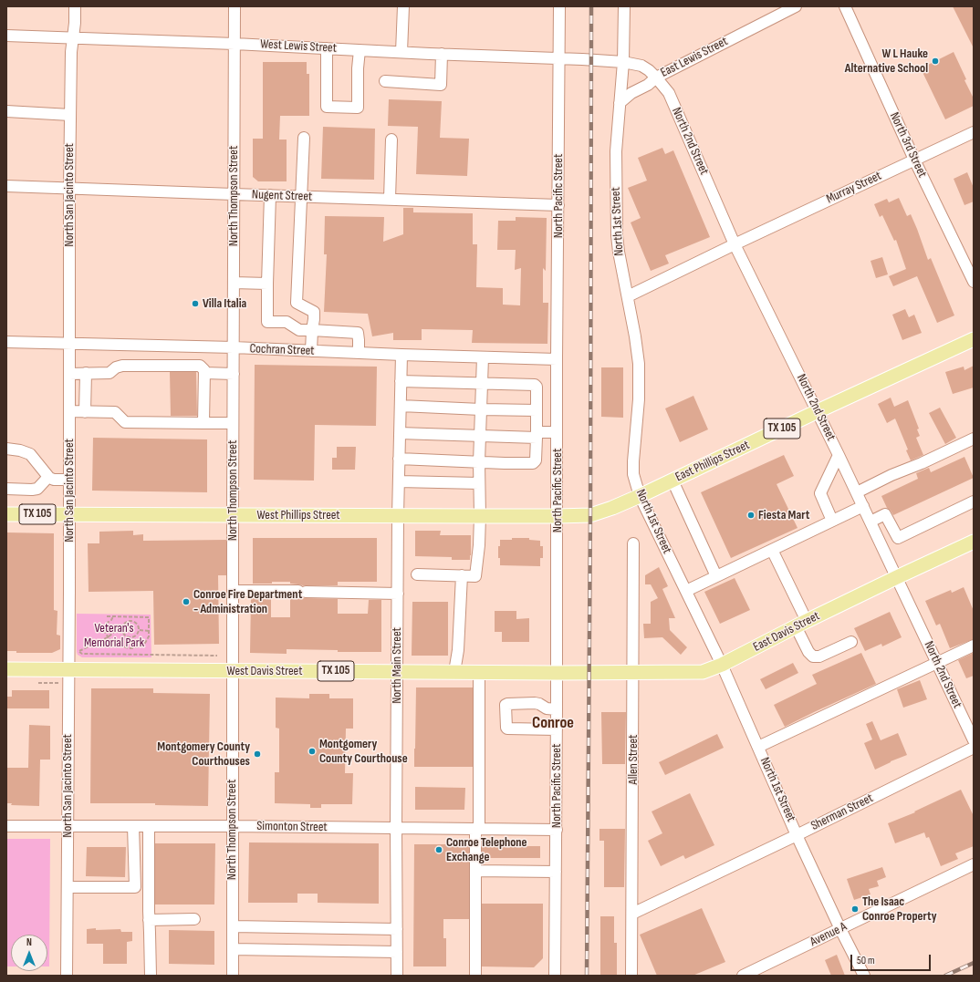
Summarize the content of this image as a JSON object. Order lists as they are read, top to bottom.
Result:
{
  "streets": {
    "main road": [
      "TX 105",
      "East Phillips Street",
      "West Phillips Street",
      "East Davis Street",
      "West Davis Street"
    ],
    "street": [
      "West Lewis Street",
      "East Lewis Street",
      "North 2nd Street",
      "North 3rd Street",
      "Murray Street",
      "North San Jacinto Street",
      "North Thompson Street",
      "Nugent Street",
      "North Pacific Street",
      "North 1st Street",
      "Cochran Street",
      "North Main Street",
      "Allen Street",
      "Sherman Street",
      "Simonton Street",
      "Avenue A"
    ]
  },
  "crossings": [
    ["West Lewis Street", "East Lewis Street"],
    ["West Lewis Street", "North San Jacinto Street"],
    ["West Lewis Street", "North Thompson Street"],
    ["West Lewis Street", "North Pacific Street"],
    ["East Lewis Street", "North 2nd Street"],
    ["East Lewis Street", "North 1st Street"],
    ["North 2nd Street", "Murray Street"],
    ["North 2nd Street", "East Phillips Street"],
    ["North 2nd Street", "East Davis Street"],
    ["North 3rd Street", "Murray Street"],
    ["Murray Street", "North 1st Street"],
    ["North San Jacinto Street", "Nugent Street"],
    ["North San Jacinto Street", "Cochran Street"],
    ["North San Jacinto Street", "West Phillips Street"],
    ["North San Jacinto Street", "West Davis Street"],
    ["North San Jacinto Street", "Simonton Street"],
    ["North Thompson Street", "Nugent Street"],
    ["North Thompson Street", "Cochran Street"],
    ["North Thompson Street", "West Phillips Street"],
    ["North Thompson Street", "West Davis Street"],
    ["North Thompson Street", "Simonton Street"],
    ["Nugent Street", "North Pacific Street"],
    ["North Pacific Street", "Cochran Street"],
    ["North Pacific Street", "West Phillips Street"],
    ["North Pacific Street", "West Davis Street"],
    ["North Pacific Street", "Simonton Street"],
    ["North 1st Street", "East Phillips Street"],
    ["North 1st Street", "East Davis Street"],
    ["North 1st Street", "Sherman Street"],
    ["North 1st Street", "Avenue A"],
    ["Cochran Street", "North Main Street"],
    ["East Phillips Street", "West Phillips Street"],
    ["West Phillips Street", "North Main Street"],
    ["East Davis Street", "West Davis Street"],
    ["East Davis Street", "Allen Street"],
    ["North Main Street", "West Davis Street"],
    ["North Main Street", "Simonton Street"],
    ["Allen Street", "Sherman Street"]
  ],
  "districts": ["Conroe"],
  "parks": ["Veteran's Memorial Park"],
  "places": [
    "W L Hauke Alternative School",
    "Villa Italia",
    "Fiesta Mart",
    "Conroe Fire Department - Administration",
    "Montgomery County Courthouse",
    "Montgomery County Courthouses",
    "Conroe Telephone Exchange",
    "The Isaac Conroe Property"
  ],
  "scale_bar": "50 m",
  "north": "top"
}
